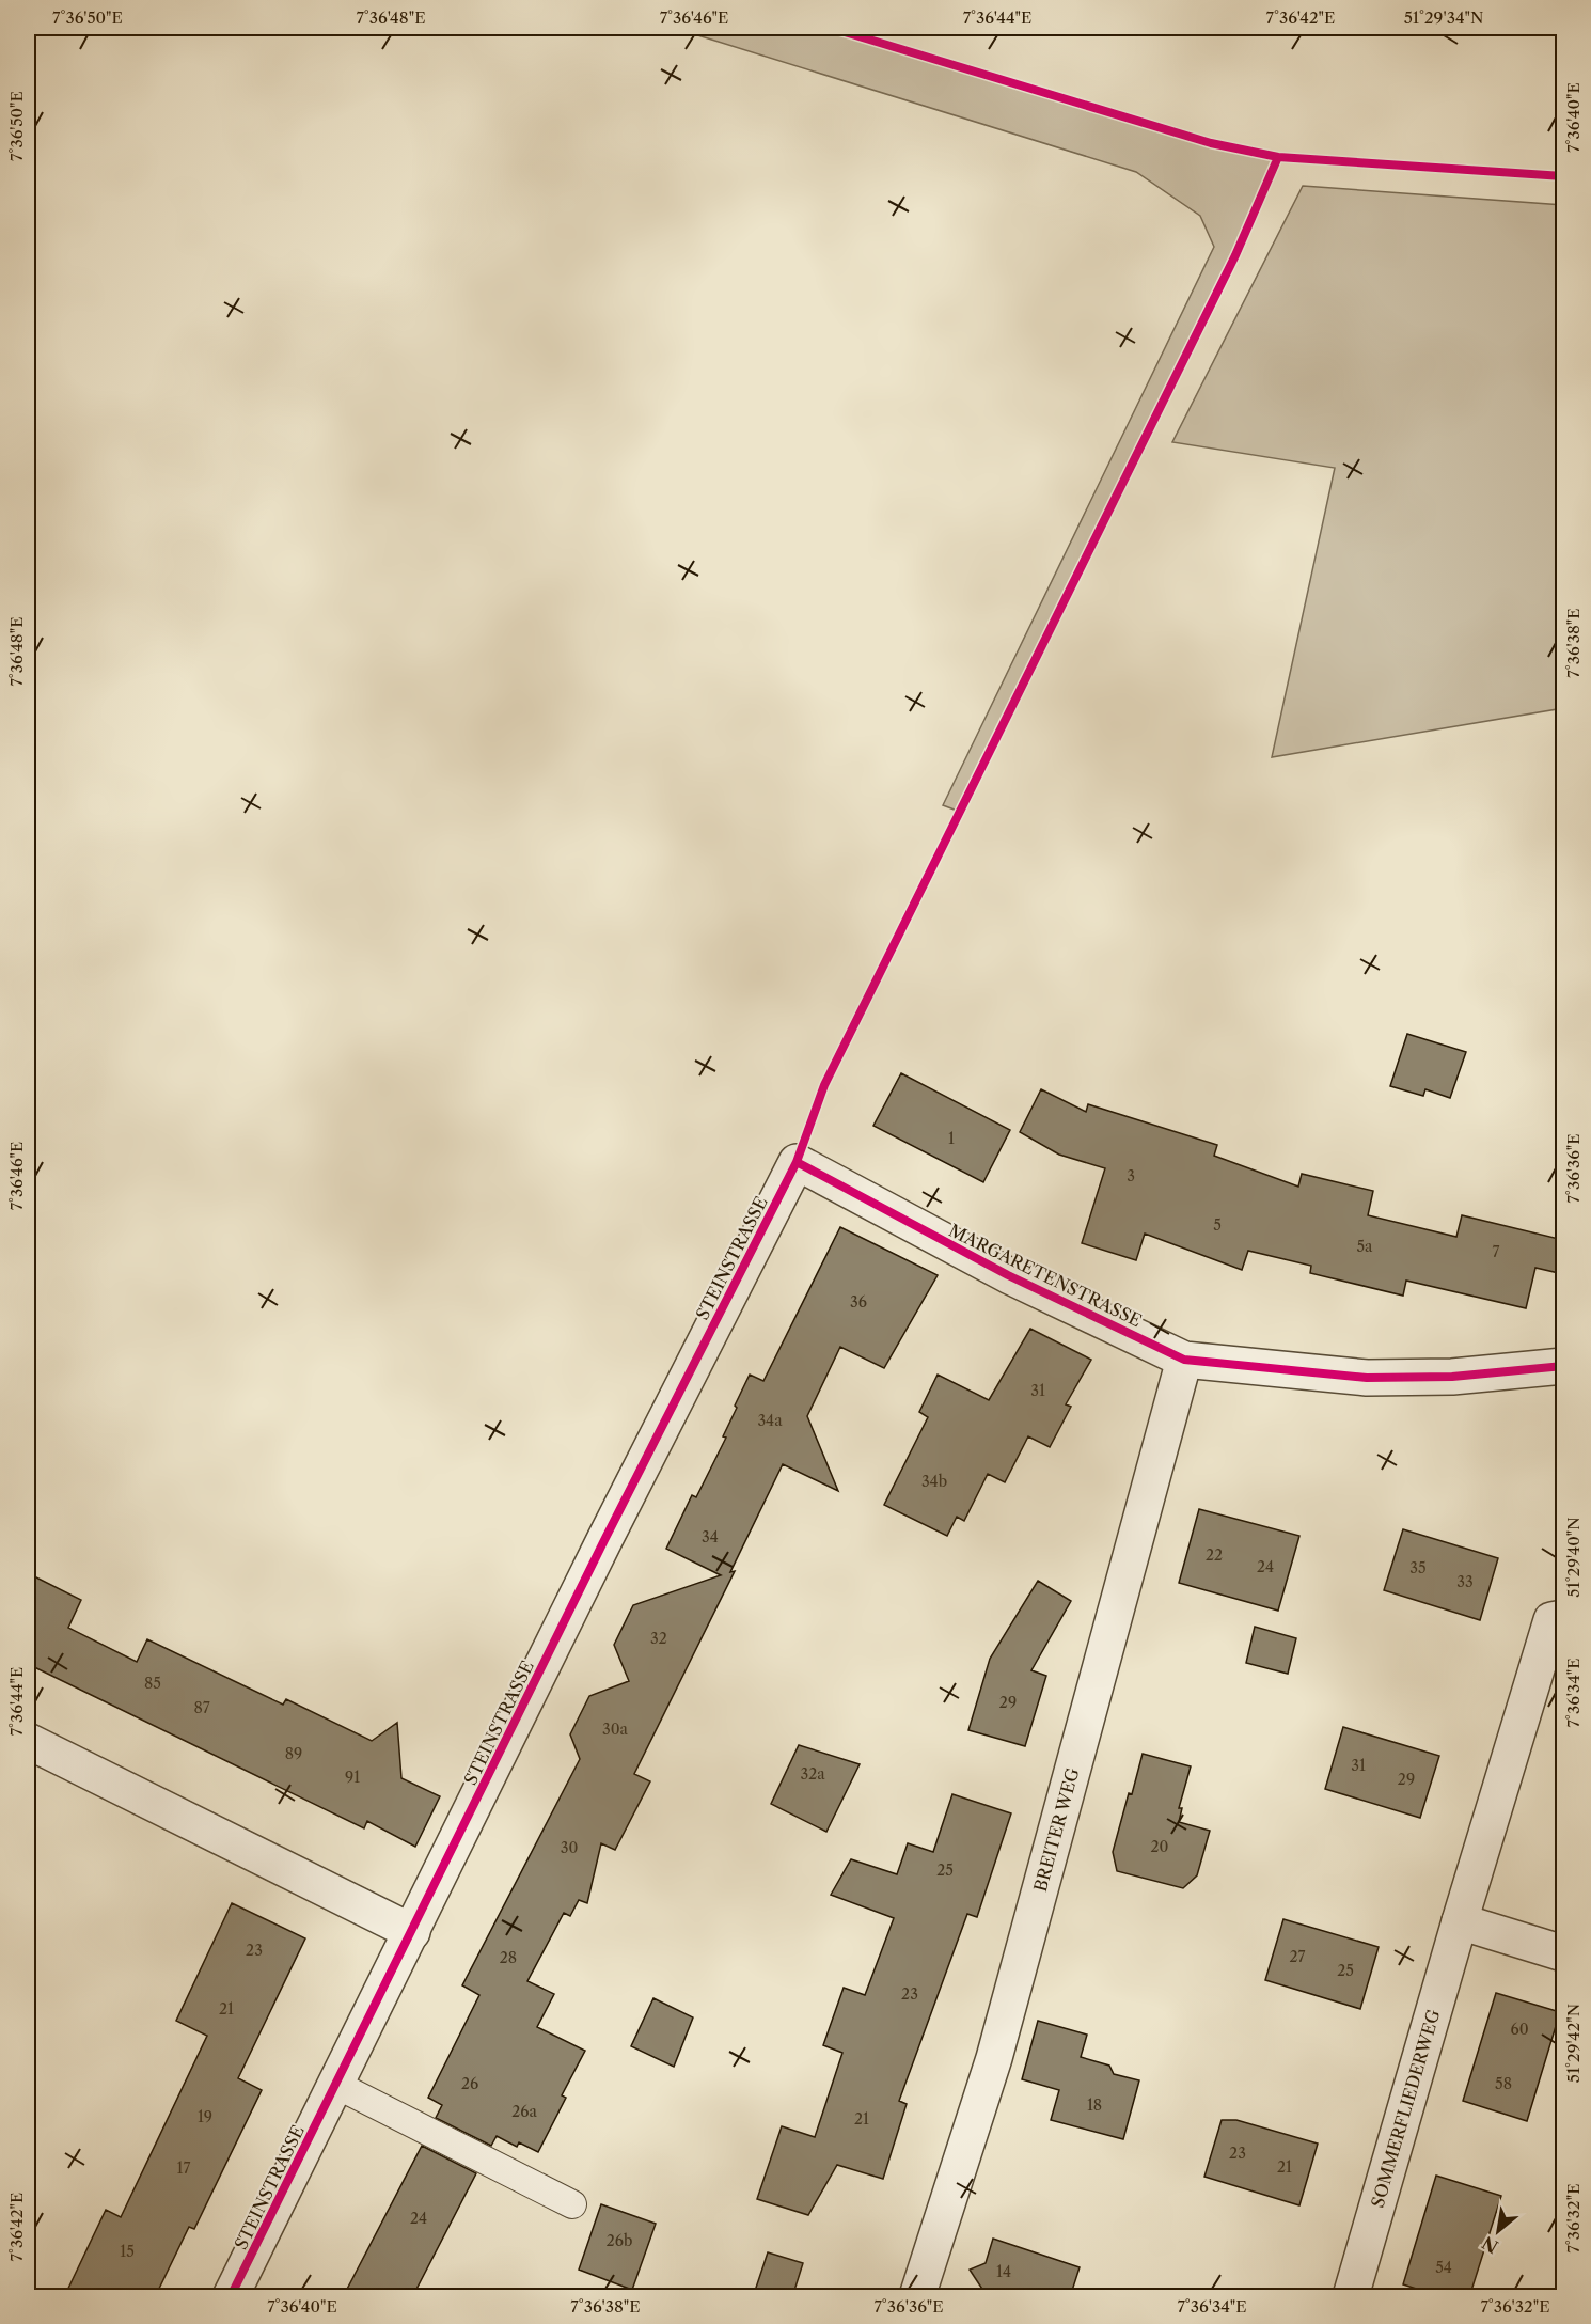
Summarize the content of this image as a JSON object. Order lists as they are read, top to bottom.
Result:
{
  "streets": {
    "street": [
      "STEINSTRASSE",
      "MARGARETENSTRASSE",
      "BREITER WEG",
      "SOMMERFLIEDERWEG"
    ]
  },
  "crossings": [
    ["STEINSTRASSE", "MARGARETENSTRASSE"],
    ["MARGARETENSTRASSE", "BREITER WEG"]
  ],
  "house_numbers": [
    "1",
    "3",
    "5",
    "5a",
    "7",
    "36",
    "31",
    "34a",
    "34b",
    "34",
    "22",
    "24",
    "35",
    "33",
    "32",
    "85",
    "29",
    "87",
    "30a",
    "89",
    "31",
    "32a",
    "91",
    "29",
    "20",
    "30",
    "25",
    "23",
    "27",
    "28",
    "25",
    "23",
    "21",
    "60",
    "26",
    "58",
    "18",
    "26a",
    "19",
    "21",
    "23",
    "21",
    "17",
    "24",
    "26b",
    "15",
    "54",
    "14"
  ],
  "north": "bottom left",
  "coordinates": [
    "7°36'50\"E",
    "7°36'48\"E",
    "7°36'46\"E",
    "7°36'44\"E",
    "7°36'42\"E",
    "51°29'34\"N",
    "7°36'40\"E",
    "7°36'38\"E",
    "7°36'36\"E",
    "51°29'40\"N",
    "7°36'34\"E",
    "51°29'42\"N",
    "7°36'32\"E"
  ]
}
